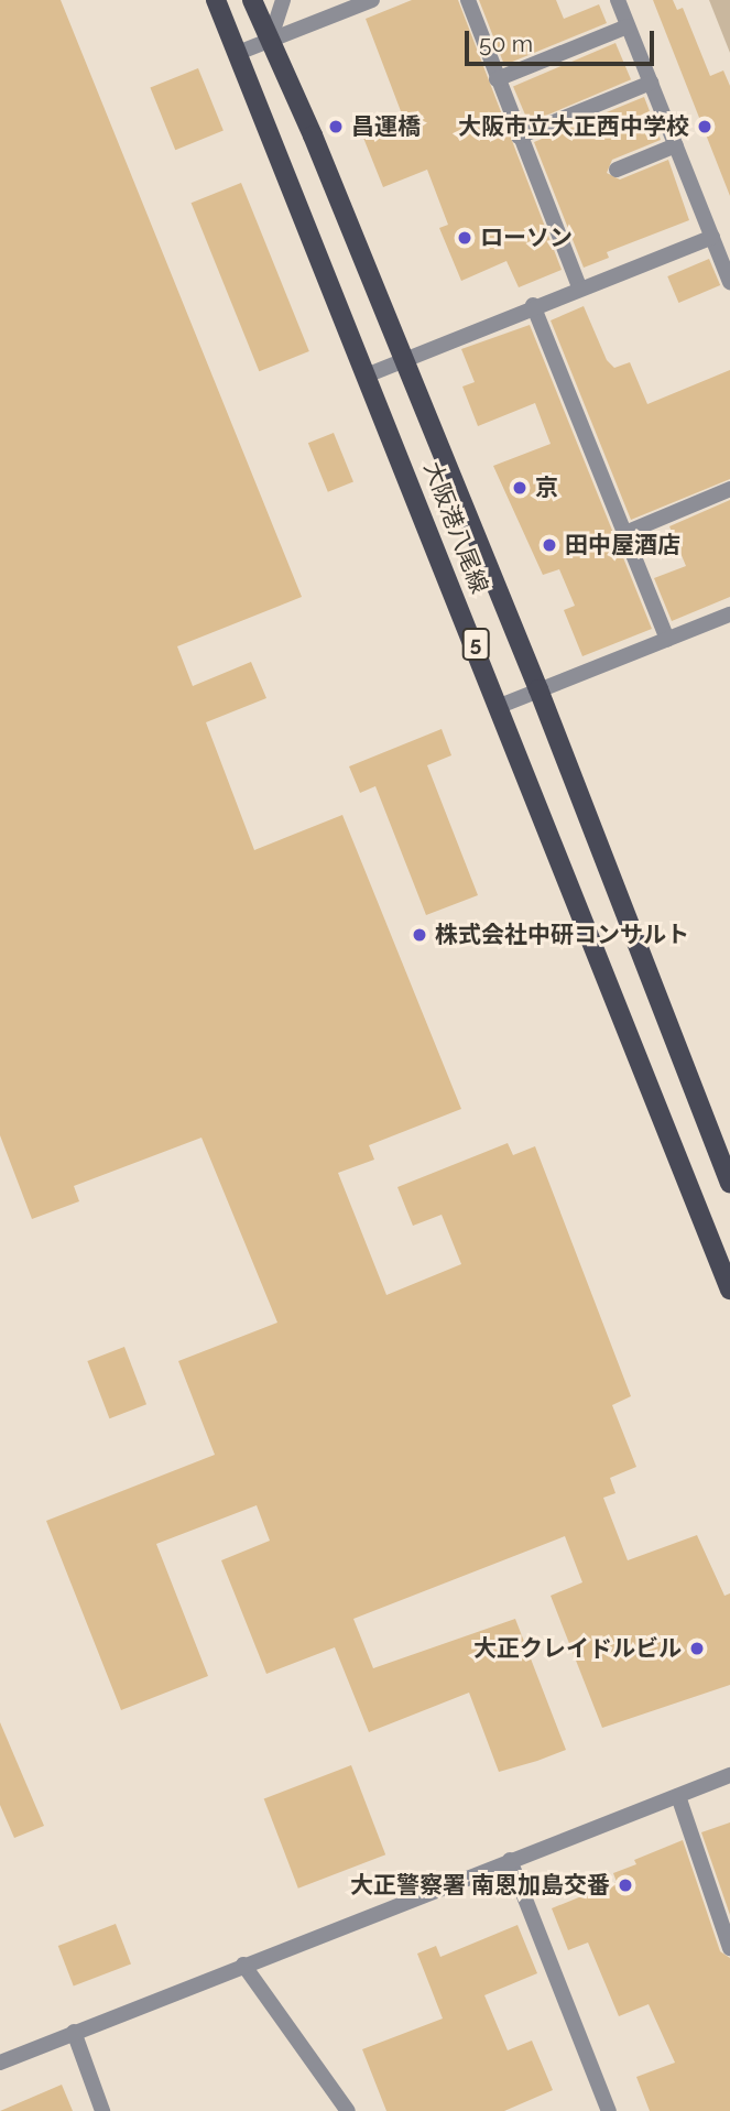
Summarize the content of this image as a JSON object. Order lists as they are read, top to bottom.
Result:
{
  "streets": {
    "main road": ["大阪港八尾線", "5"]
  },
  "places": [
    "昌運橋",
    "大阪市立大正西中学校",
    "ローソン",
    "京",
    "田中屋酒店",
    "株式会社中研コンサルト",
    "大正クレイドルビル",
    "大正警察署 南恩加島交番"
  ],
  "scale_bar": "50 m"
}
